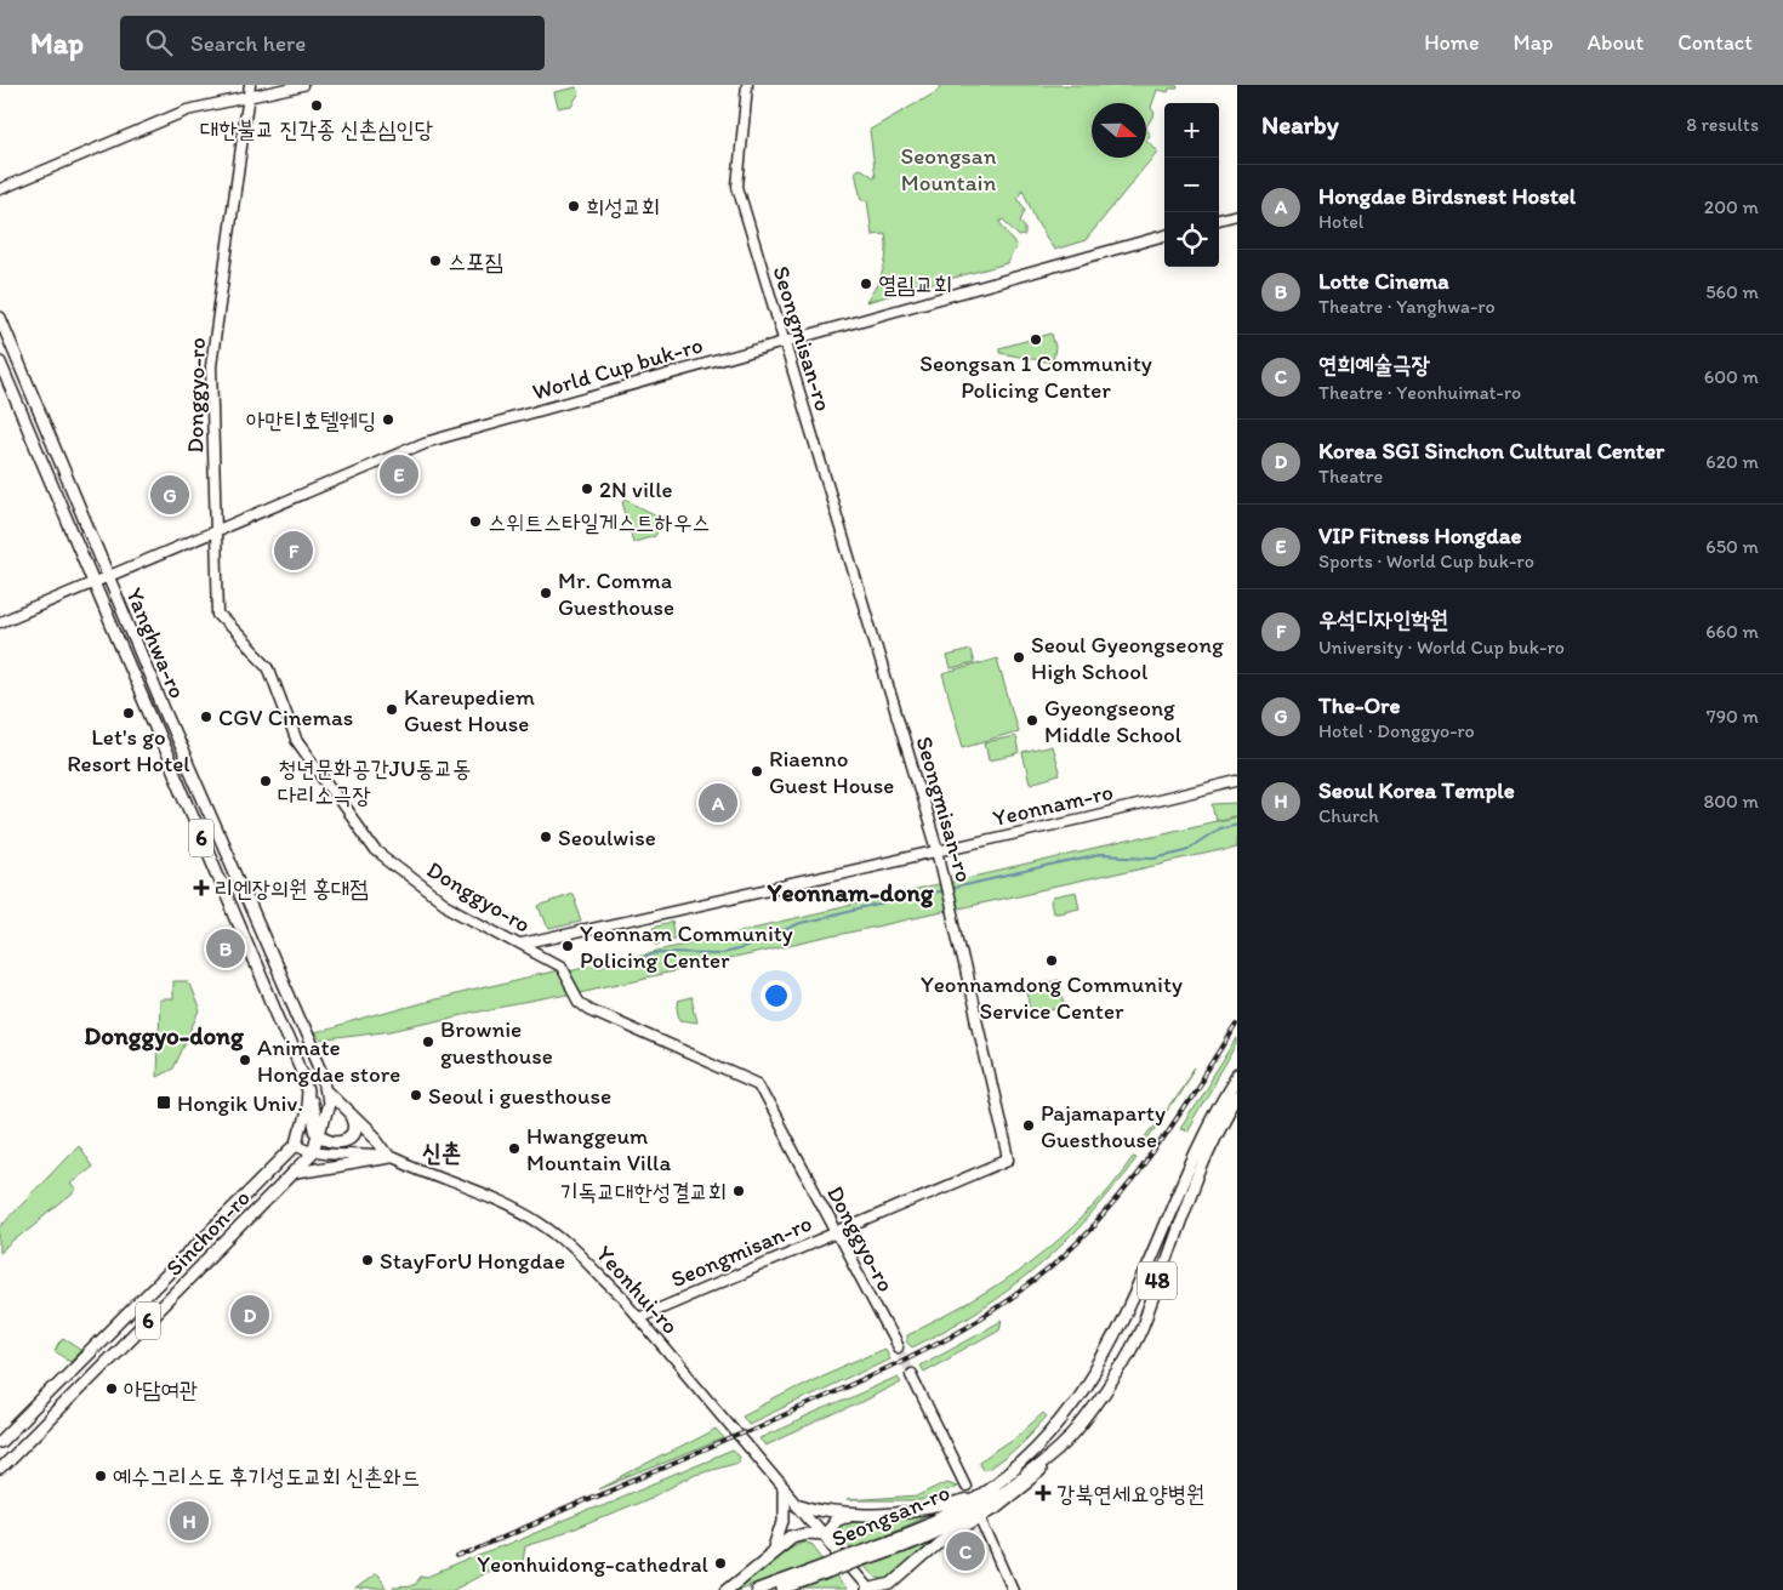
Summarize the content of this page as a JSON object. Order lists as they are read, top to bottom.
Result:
{
  "streets": {
    "main road": [
      "Yanghwa-ro",
      "6",
      "Sinchon-ro",
      "48",
      "Seongsan-ro"
    ],
    "street": [
      "Seongmisan-ro",
      "World Cup buk-ro",
      "Donggyo-ro",
      "Yeonnam-ro",
      "Yeonhui-ro"
    ]
  },
  "crossings": [
    ["Seongmisan-ro", "World Cup buk-ro"],
    ["Seongmisan-ro", "Donggyo-ro"],
    ["Seongmisan-ro", "Yeonnam-ro"],
    ["Seongmisan-ro", "Yeonhui-ro"],
    ["World Cup buk-ro", "Donggyo-ro"],
    ["World Cup buk-ro", "Yanghwa-ro"],
    ["Donggyo-ro", "Yeonnam-ro"],
    ["Yanghwa-ro", "Sinchon-ro"],
    ["Yanghwa-ro", "Yeonhui-ro"],
    ["Sinchon-ro", "Yeonhui-ro"]
  ],
  "districts": ["Yeonnam-dong", "Donggyo-dong", "신촌"],
  "parks": ["Seongsan Mountain"],
  "places": {
    "other": [
      "대한불교 진각종 신촌심인당",
      "희성교회",
      "스포짐",
      "열림교회",
      "Seongsan 1 Community Policing Center",
      "아만티호텔웨딩",
      "2N ville",
      "스위트스타일게스트하우스",
      "Mr. Comma Guesthouse",
      "Seoul Gyeongseong High School",
      "Kareupediem Guest House",
      "Let's go Resort Hotel",
      "CGV Cinemas",
      "Gyeongseong Middle School",
      "Riaenno Guest House",
      "청년문화공간JU동교동 다리소극장",
      "Seoulwise",
      "Yeonnam Community Policing Center",
      "Yeonnamdong Community Service Center",
      "Brownie guesthouse",
      "Animate Hongdae store",
      "Seoul i guesthouse",
      "Pajamaparty Guesthouse",
      "Hwanggeum Mountain Villa",
      "기독교대한성결교회",
      "StayForU Hongdae",
      "아담여관",
      "예수그리스도 후기성도교회 신촌와드",
      "Yeonhuidong-cathedral"
    ],
    "health": ["리엔장의원 홍대점", "강북연세요양병원"],
    "transit": ["Hongik Univ."]
  },
  "north": "right",
  "page": {
    "header": "Map",
    "search": "Search here",
    "nav": [
      "Home",
      "Map",
      "About",
      "Contact"
    ],
    "heading": ["Nearby", "8 results"],
    "map_buttons": ["+", "−"],
    "list": [
      {
        "mark": "A",
        "name": "Hongdae Birdsnest Hostel",
        "note": "Hotel",
        "value": "200 m"
      },
      {
        "mark": "B",
        "name": "Lotte Cinema",
        "note": "Theatre · Yanghwa-ro",
        "value": "560 m"
      },
      {
        "mark": "C",
        "name": "연희예술극장",
        "note": "Theatre · Yeonhuimat-ro",
        "value": "600 m"
      },
      {
        "mark": "D",
        "name": "Korea SGI Sinchon Cultural Center",
        "note": "Theatre",
        "value": "620 m"
      },
      {
        "mark": "E",
        "name": "VIP Fitness Hongdae",
        "note": "Sports · World Cup buk-ro",
        "value": "650 m"
      },
      {
        "mark": "F",
        "name": "우석디자인학원",
        "note": "University · World Cup buk-ro",
        "value": "660 m"
      },
      {
        "mark": "G",
        "name": "The-Ore",
        "note": "Hotel · Donggyo-ro",
        "value": "790 m"
      },
      {
        "mark": "H",
        "name": "Seoul Korea Temple",
        "note": "Church",
        "value": "800 m"
      }
    ],
    "pins": [
      "E",
      "G",
      "F",
      "A",
      "B",
      "D",
      "H",
      "C"
    ]
  }
}
